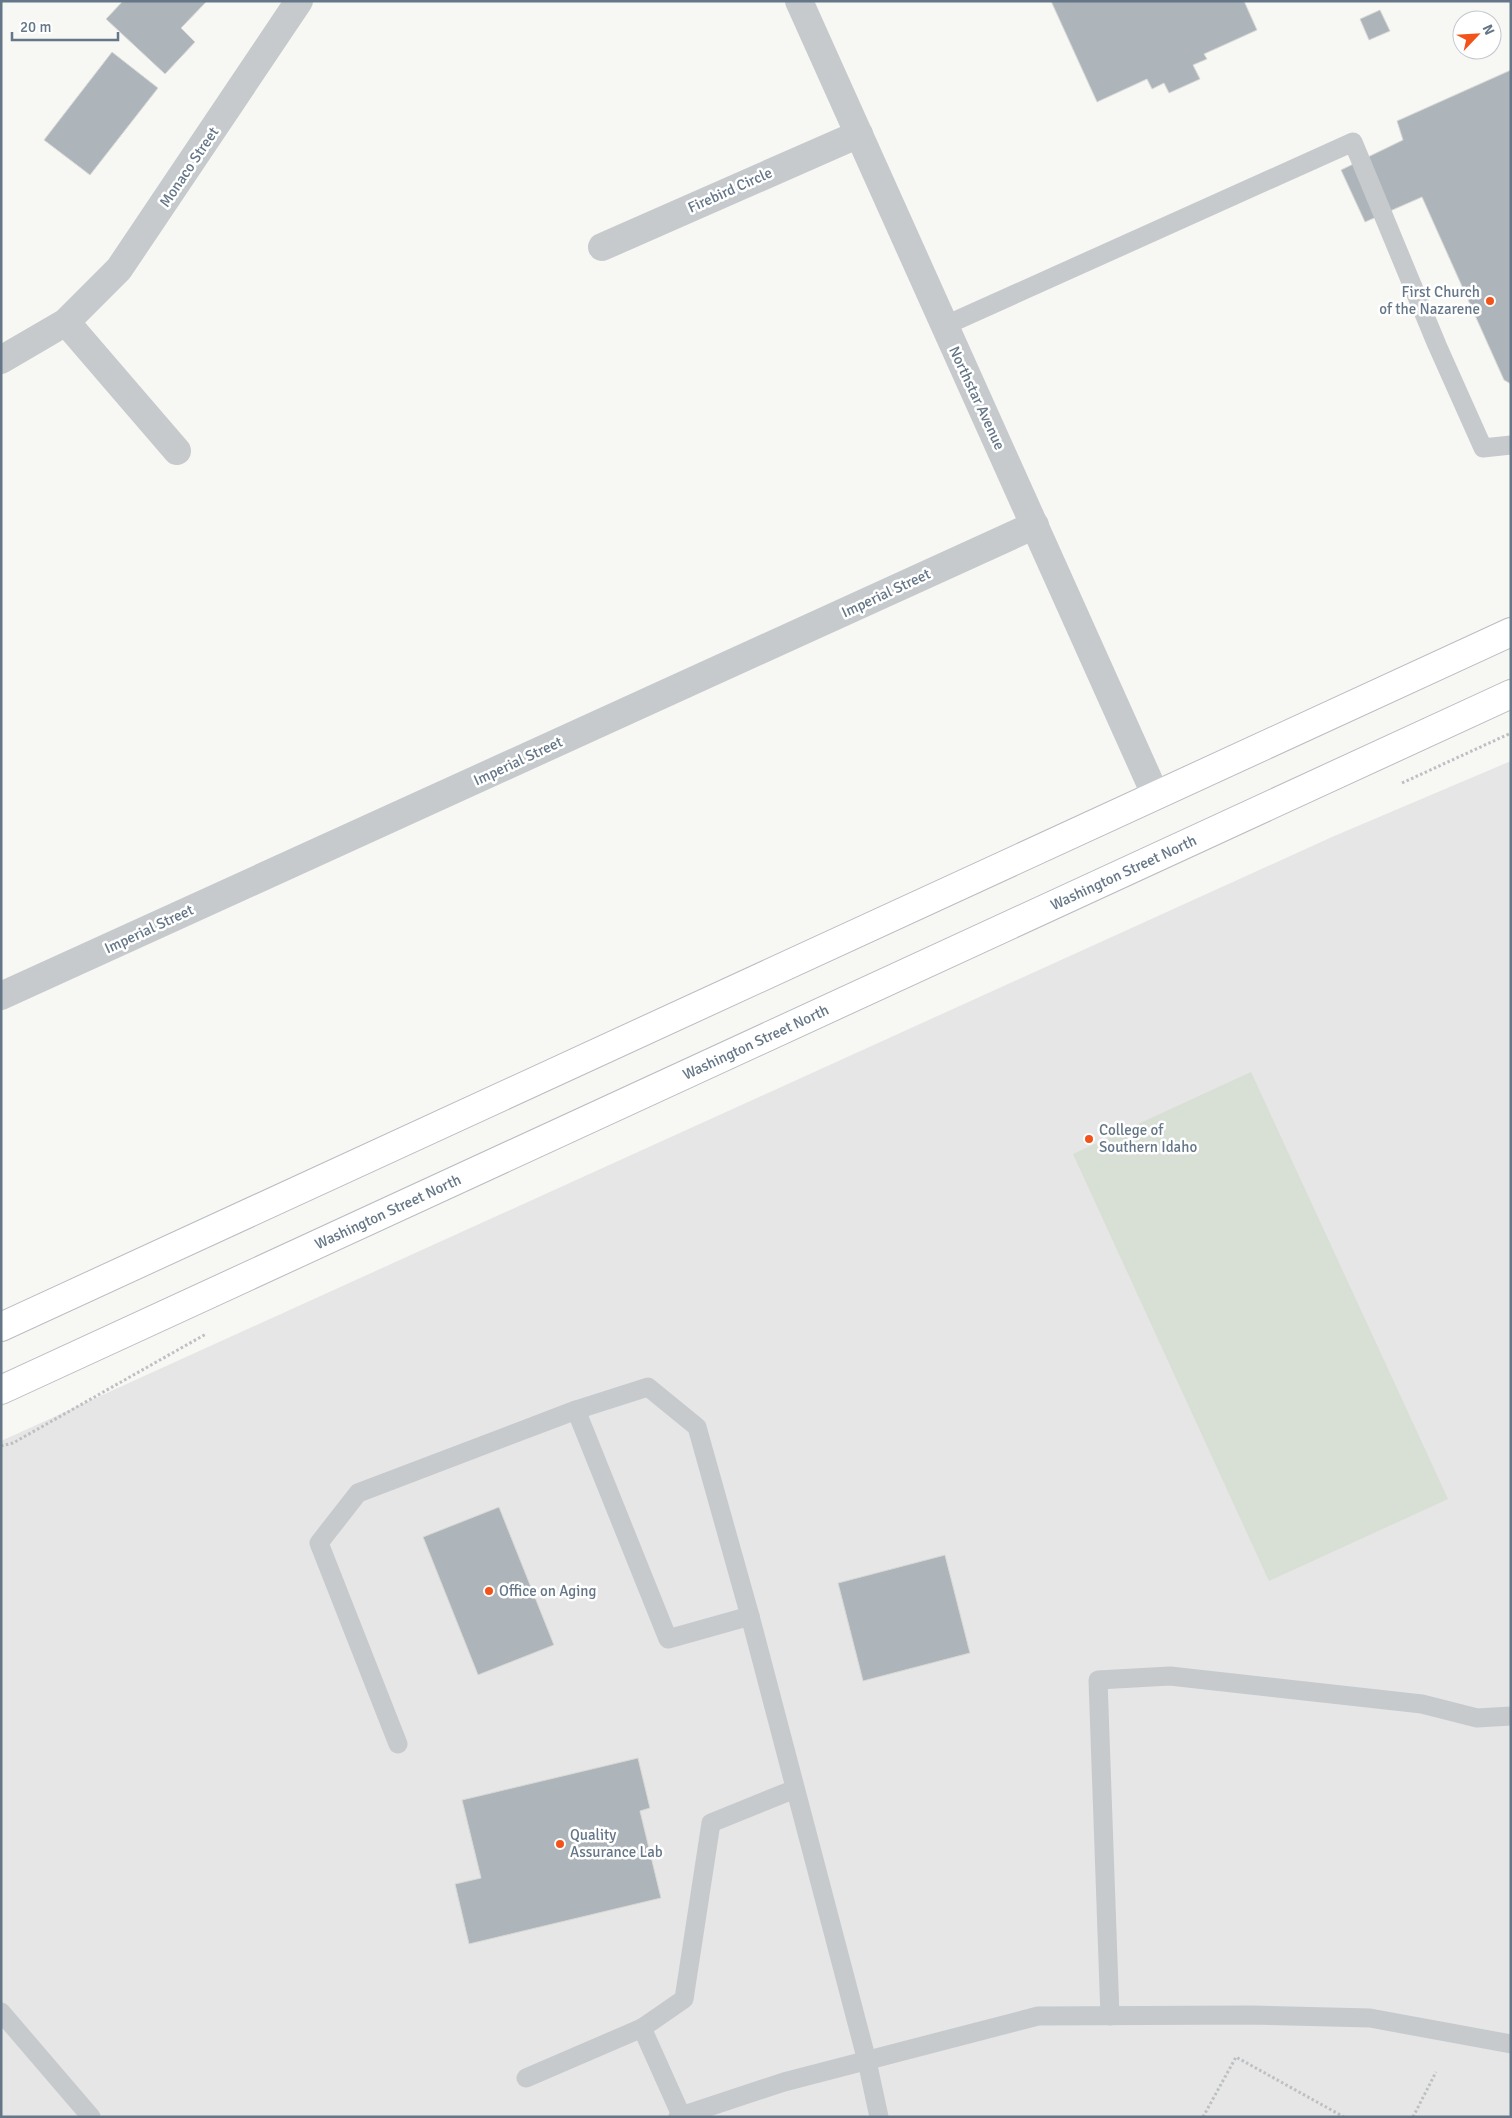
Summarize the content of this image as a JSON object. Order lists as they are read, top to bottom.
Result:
{
  "streets": {
    "main road": ["Washington Street North"],
    "street": [
      "Monaco Street",
      "Firebird Circle",
      "Northstar Avenue",
      "Imperial Street"
    ]
  },
  "crossings": [
    ["Firebird Circle", "Northstar Avenue"],
    ["Northstar Avenue", "Imperial Street"]
  ],
  "places": [
    "First Church of the Nazarene",
    "College of Southern Idaho",
    "Office on Aging",
    "Quality Assurance Lab"
  ],
  "scale_bar": "20 m",
  "north": "top right"
}
